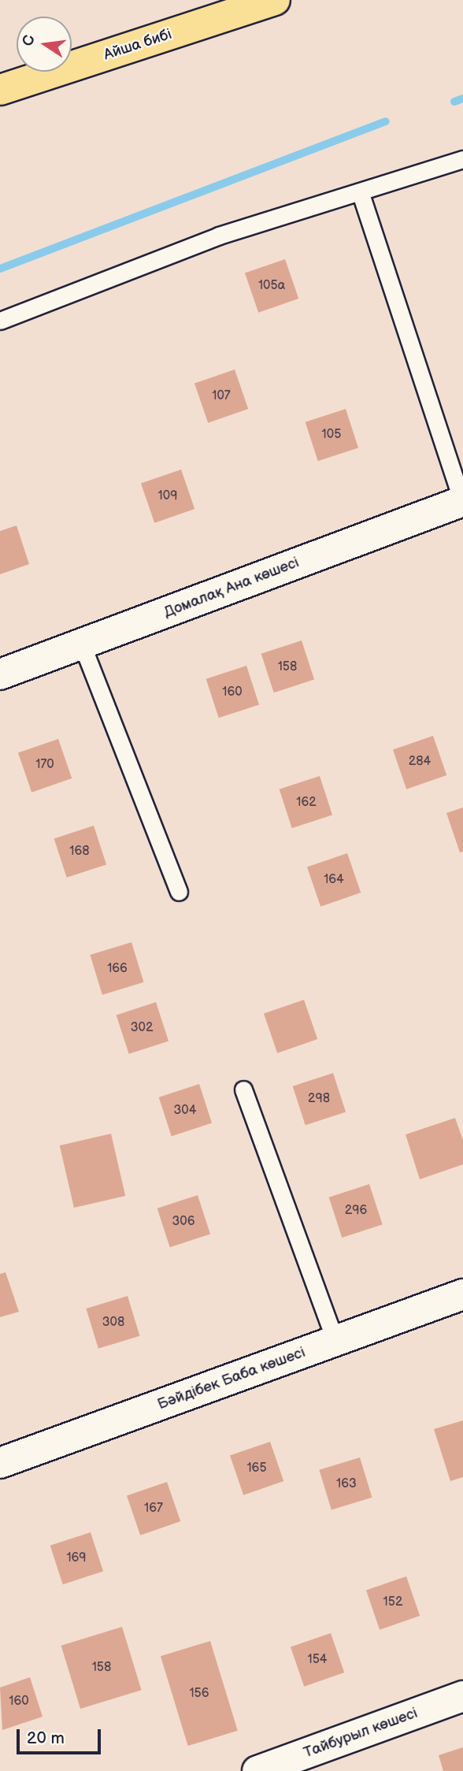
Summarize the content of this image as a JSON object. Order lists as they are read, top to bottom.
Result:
{
  "streets": {
    "main road": ["Айша бибі"],
    "street": ["Домалақ Ана көшесі", "Бәйдібек Баба көшесі", "Тайбурыл көшесі"]
  },
  "house_numbers": [
    "105а",
    "107",
    "105",
    "109",
    "158",
    "160",
    "284",
    "170",
    "162",
    "168",
    "164",
    "166",
    "302",
    "298",
    "304",
    "296",
    "306",
    "308",
    "165",
    "163",
    "167",
    "169",
    "152",
    "154",
    "158",
    "156",
    "160"
  ],
  "scale_bar": "20 m",
  "north": "left"
}
